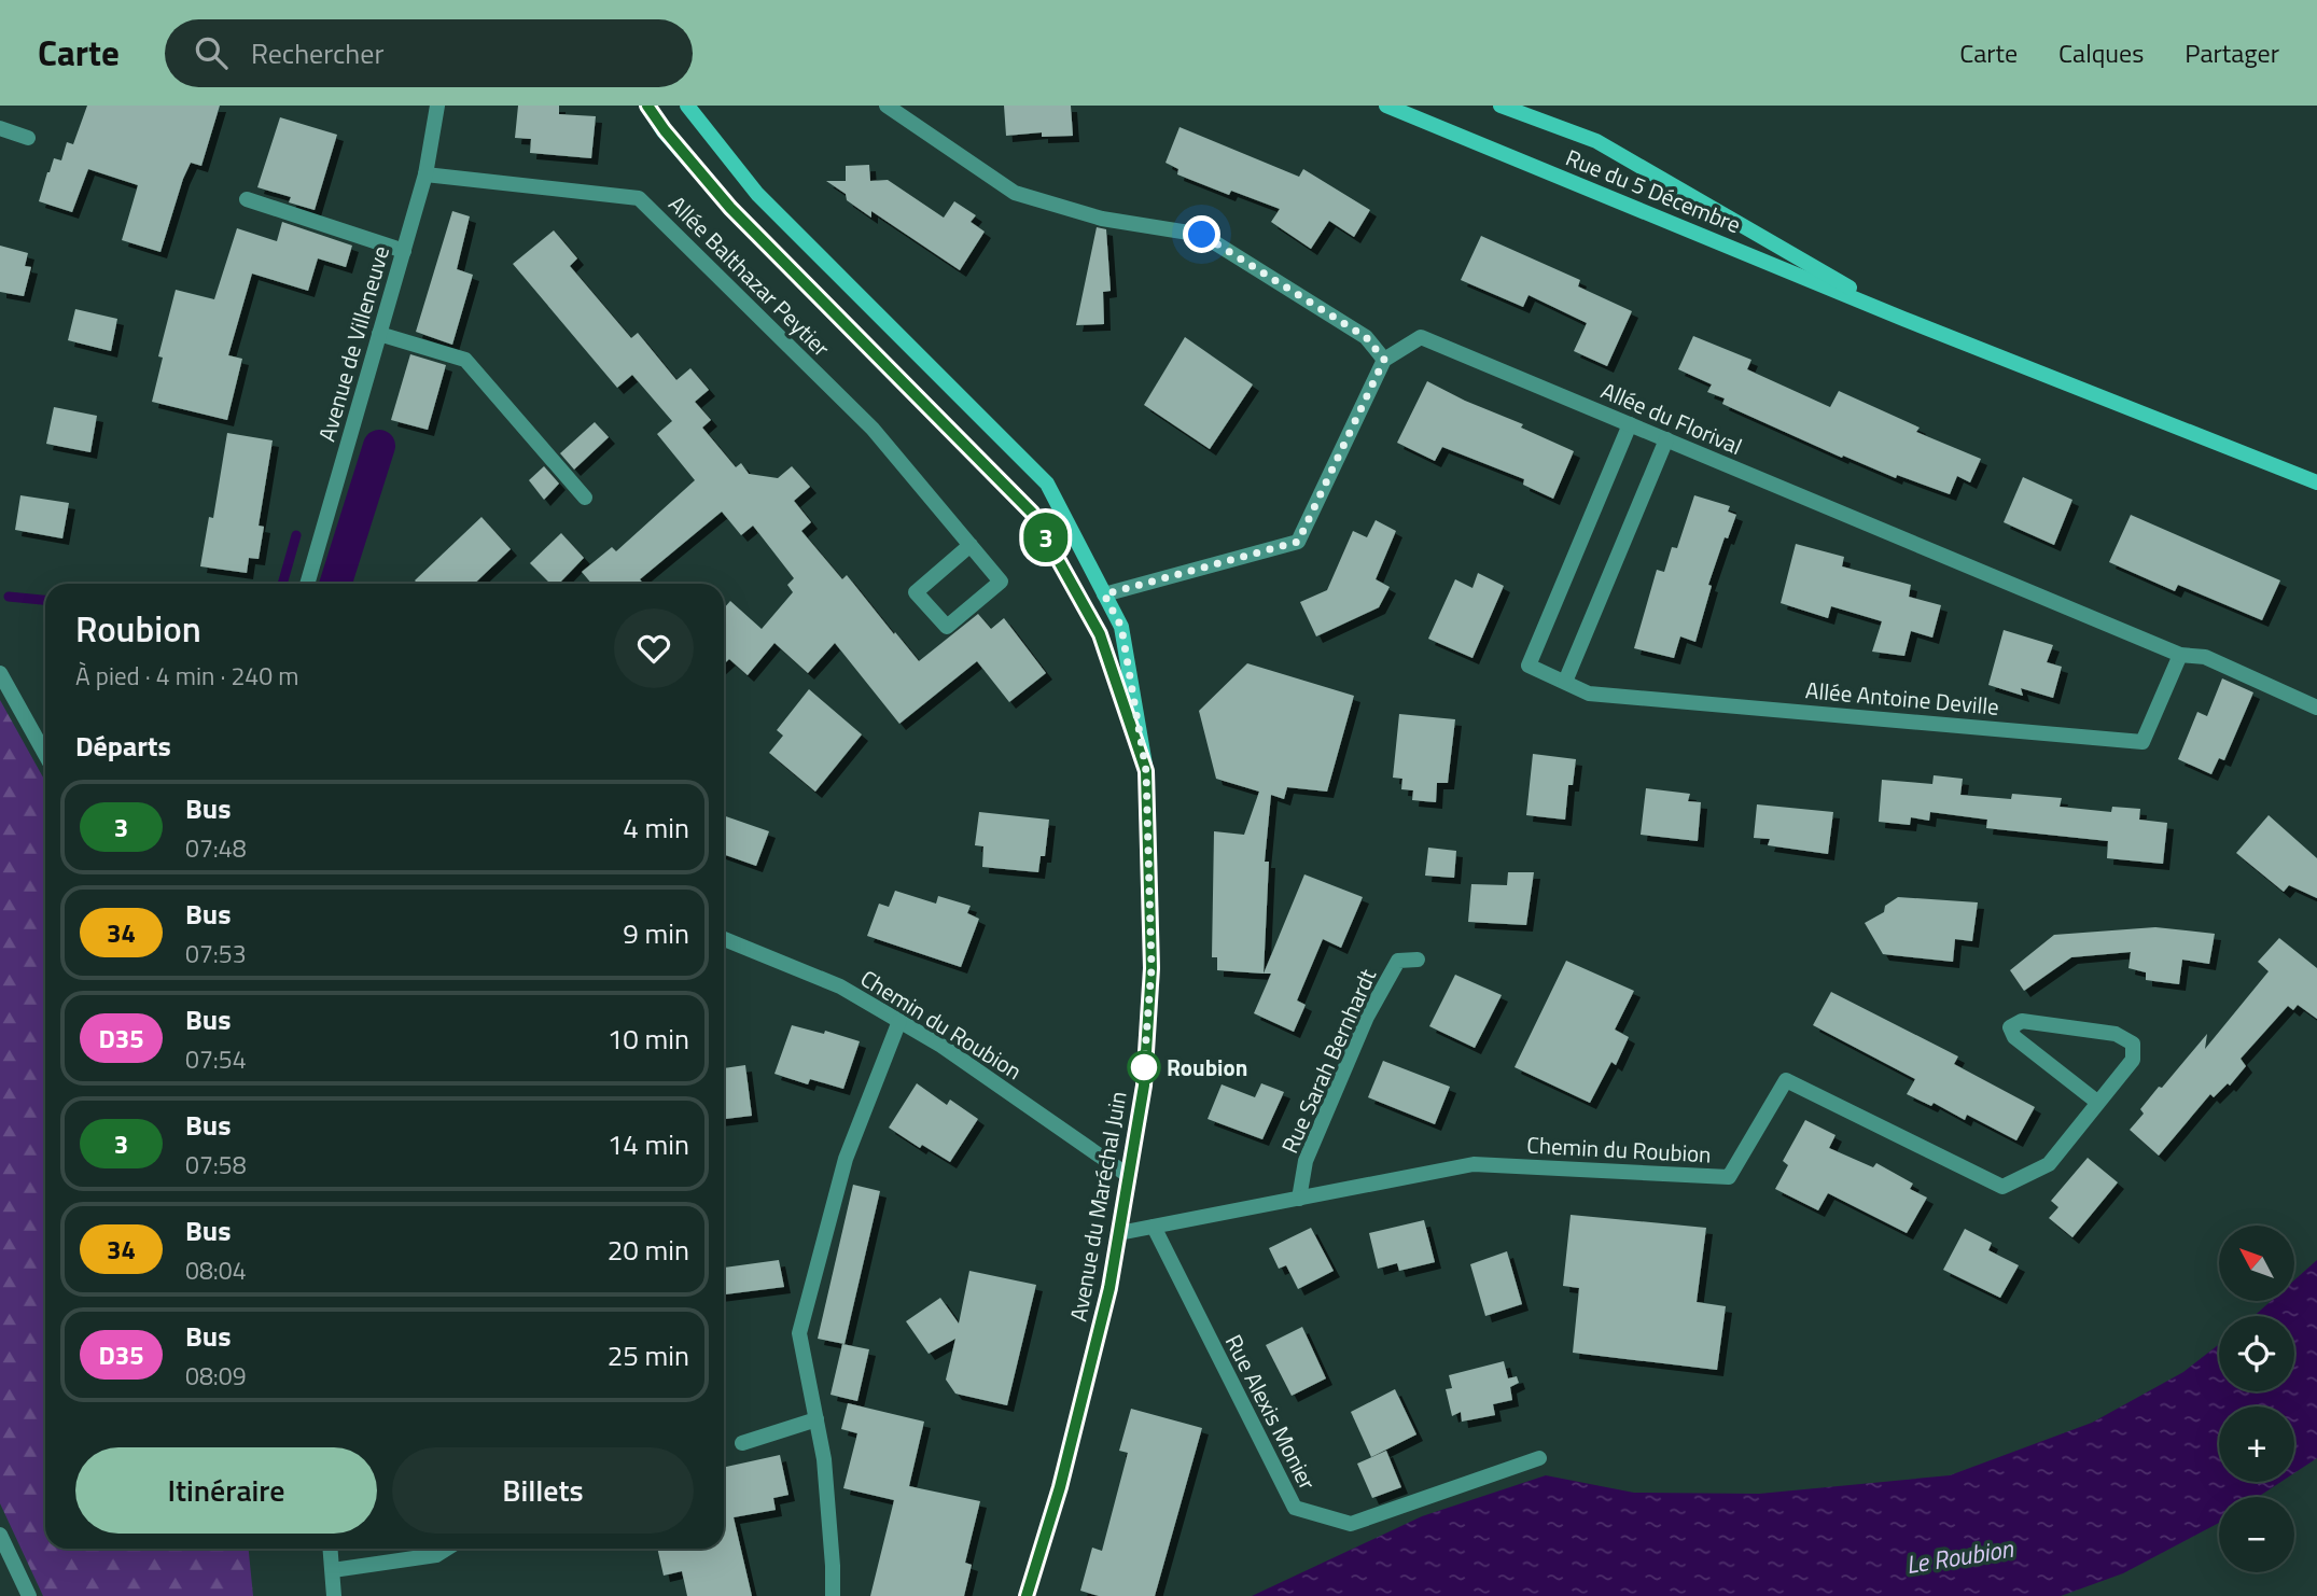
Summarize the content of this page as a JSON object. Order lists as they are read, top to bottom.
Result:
{
  "streets": {
    "main road": ["Rue du 5 Décembre", "Avenue du Maréchal Juin"],
    "street": [
      "Allée Balthazar Peytier",
      "Avenue de Villeneuve",
      "Allée du Florival",
      "Allée Antoine Deville",
      "Chemin du Roubion",
      "Rue Sarah Bernhardt",
      "Rue Alexis Monier"
    ]
  },
  "crossings": [
    ["Allée Balthazar Peytier", "Avenue de Villeneuve"],
    ["Allée du Florival", "Allée Antoine Deville"],
    ["Chemin du Roubion", "Rue Sarah Bernhardt"],
    ["Chemin du Roubion", "Avenue du Maréchal Juin"],
    ["Chemin du Roubion", "Rue Alexis Monier"]
  ],
  "water": ["Le Roubion"],
  "places": ["Roubion"],
  "lines": ["bus line 3"],
  "north": "top left",
  "page": {
    "header": "Carte",
    "search": "Rechercher",
    "nav": ["Carte", "Calques", "Partager"],
    "on_map": "3",
    "heading": [
      ["Roubion", "À pied · 4 min · 240 m"],
      "Départs"
    ],
    "list": [
      {
        "mark": "3",
        "name": "Bus",
        "note": "07:48",
        "value": "4 min"
      },
      {
        "mark": "34",
        "name": "Bus",
        "note": "07:53",
        "value": "9 min"
      },
      {
        "mark": "D35",
        "name": "Bus",
        "note": "07:54",
        "value": "10 min"
      },
      {
        "mark": "3",
        "name": "Bus",
        "note": "07:58",
        "value": "14 min"
      },
      {
        "mark": "34",
        "name": "Bus",
        "note": "08:04",
        "value": "20 min"
      },
      {
        "mark": "D35",
        "name": "Bus",
        "note": "08:09",
        "value": "25 min"
      }
    ],
    "map_buttons": ["+", "−"],
    "buttons": ["Itinéraire", "Billets"]
  }
}
